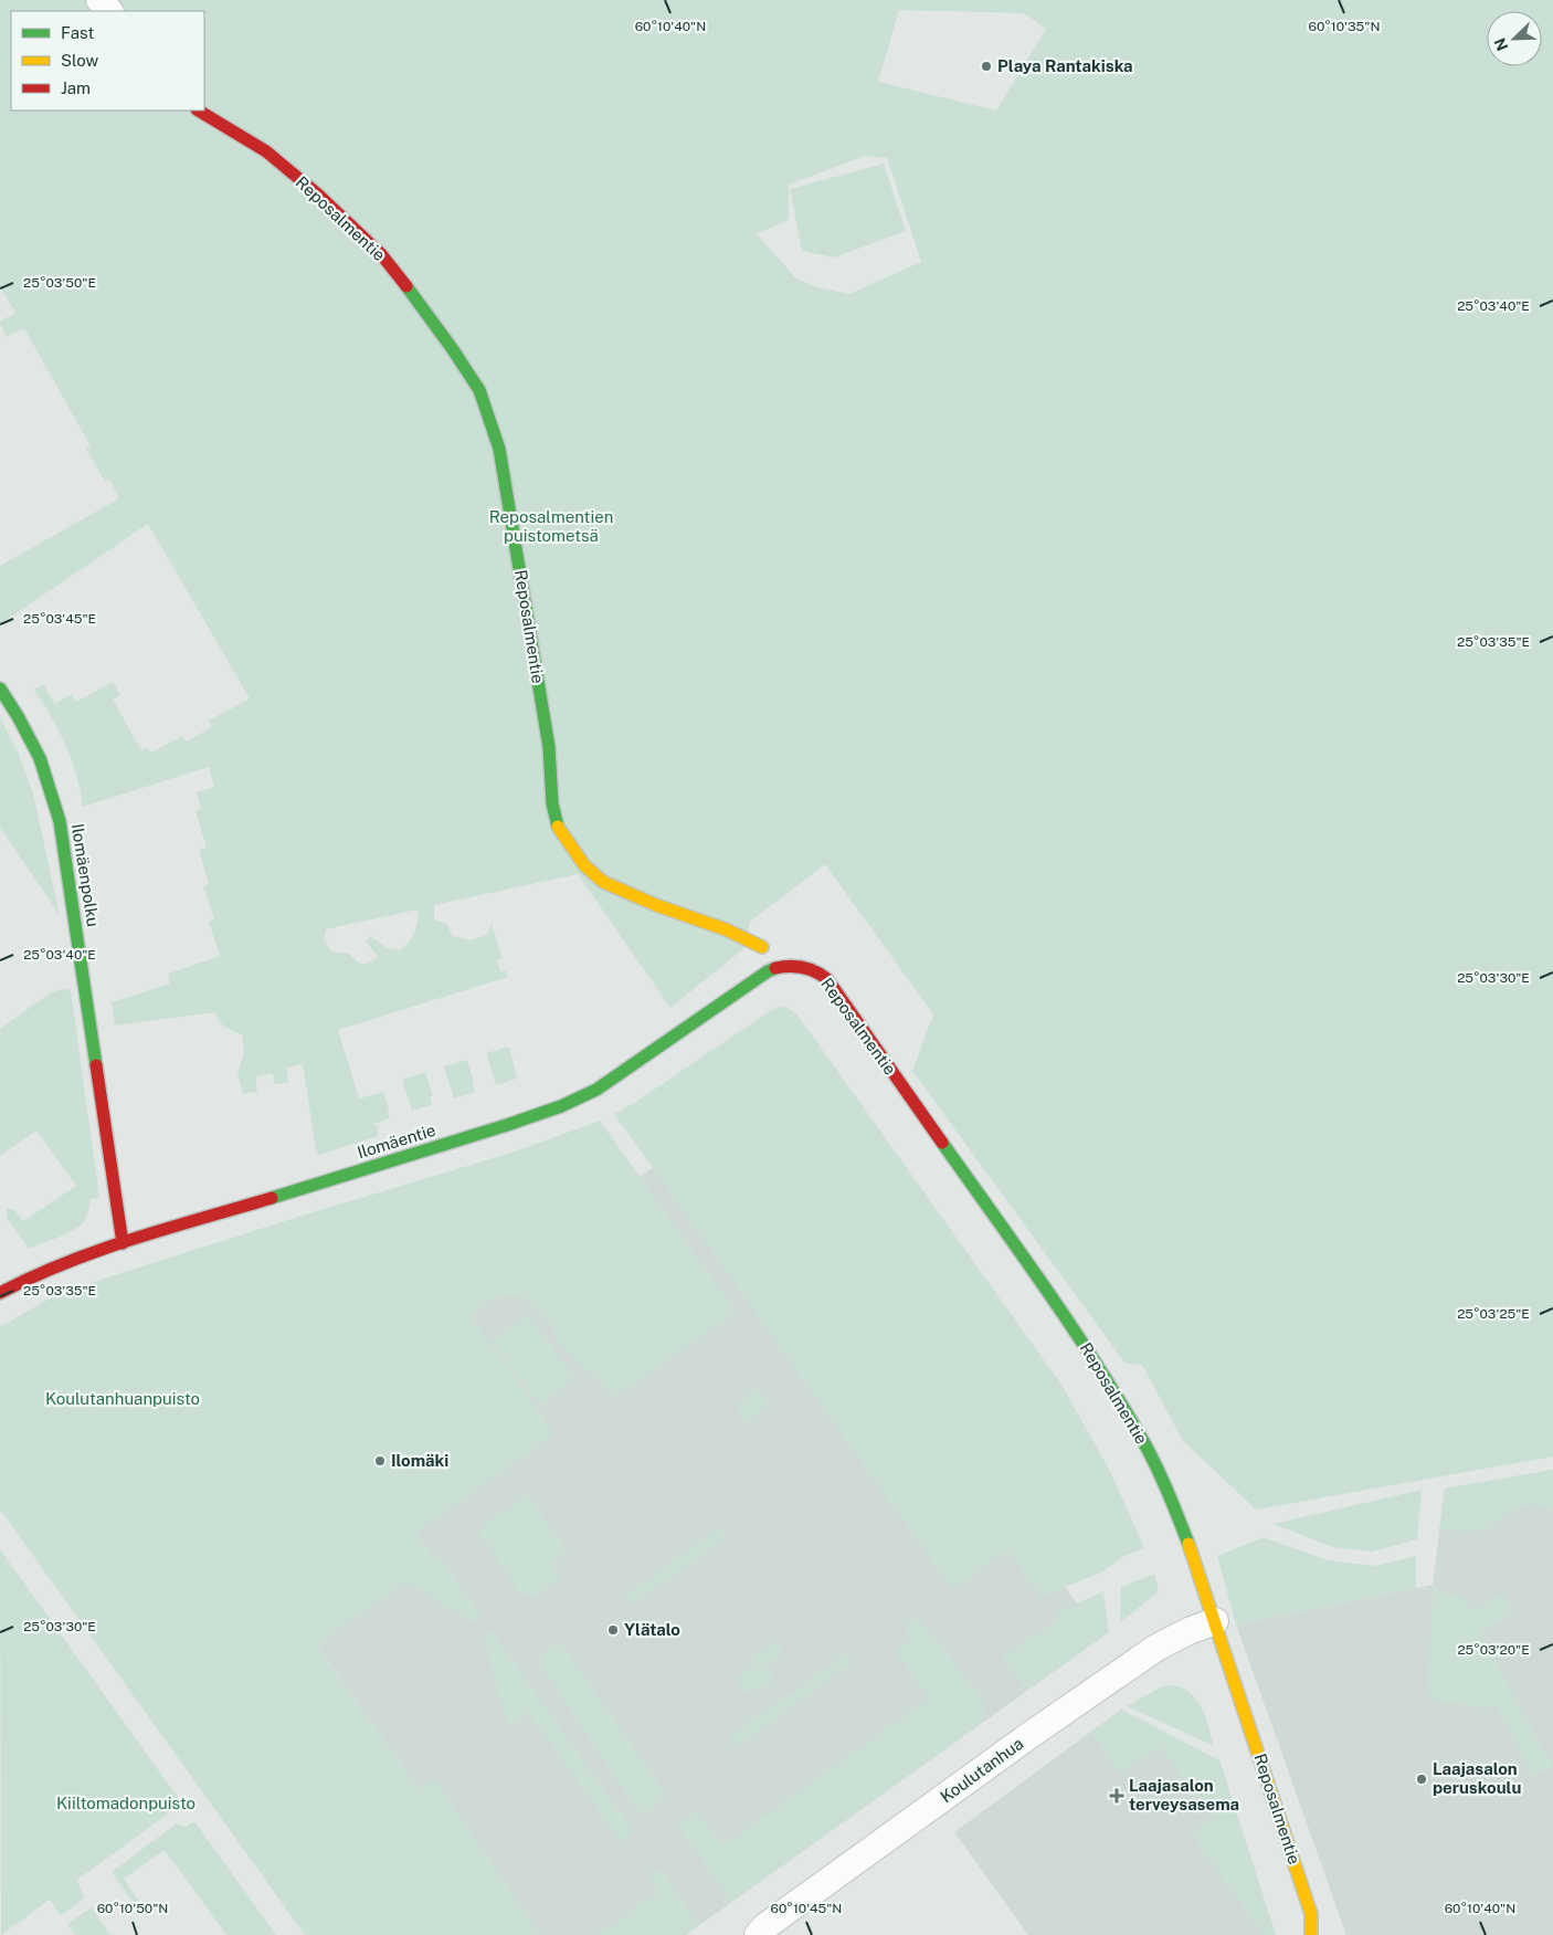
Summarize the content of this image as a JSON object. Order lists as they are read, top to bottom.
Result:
{
  "streets": {
    "street": [
      "Reposalmentie",
      "Ilomäenpolku",
      "Ilomäentie",
      "Koulutanhua"
    ]
  },
  "crossings": [
    ["Reposalmentie", "Ilomäentie"],
    ["Reposalmentie", "Koulutanhua"],
    ["Ilomäenpolku", "Ilomäentie"]
  ],
  "parks": ["Reposalmentien puistometsä", "Koulutanhuanpuisto", "Kiiltomadonpuisto"],
  "places": {
    "other": [
      "Playa Rantakiska",
      "Ilomäki",
      "Ylätalo",
      "Laajasalon peruskoulu"
    ],
    "health": ["Laajasalon terveysasema"]
  },
  "legend": ["Fast", "Slow", "Jam"],
  "north": "bottom left",
  "coordinates": [
    "60°10'40\"N",
    "60°10'35\"N",
    "25°03'50\"E",
    "25°03'40\"E",
    "25°03'45\"E",
    "25°03'35\"E",
    "25°03'30\"E",
    "25°03'25\"E",
    "25°03'20\"E",
    "60°10'50\"N",
    "60°10'45\"N"
  ]
}
